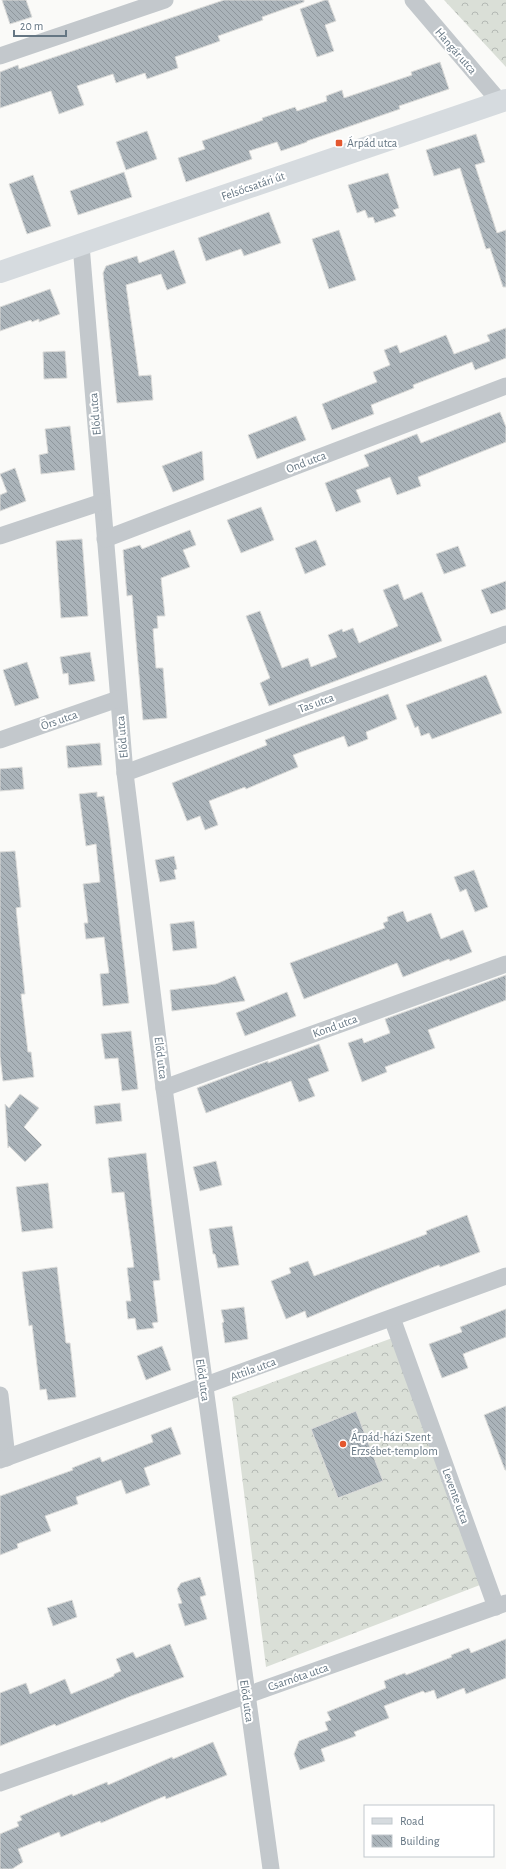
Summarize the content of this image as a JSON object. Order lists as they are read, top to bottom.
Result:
{
  "streets": {
    "street": [
      "Hangár utca",
      "Felsőcsatári út",
      "Előd utca",
      "Ond utca",
      "Tas utca",
      "Örs utca",
      "Kond utca",
      "Attila utca",
      "Levente utca",
      "Csarnóta utca"
    ]
  },
  "crossings": [
    ["Hangár utca", "Felsőcsatári út"],
    ["Felsőcsatári út", "Előd utca"],
    ["Előd utca", "Ond utca"],
    ["Előd utca", "Tas utca"],
    ["Előd utca", "Örs utca"],
    ["Előd utca", "Kond utca"],
    ["Előd utca", "Attila utca"],
    ["Előd utca", "Csarnóta utca"],
    ["Attila utca", "Levente utca"],
    ["Levente utca", "Csarnóta utca"]
  ],
  "places": {
    "transit": ["Árpád utca"],
    "other": ["Árpád-házi Szent Erzsébet-templom"]
  },
  "legend": ["Road", "Building"],
  "scale_bar": "20 m"
}
